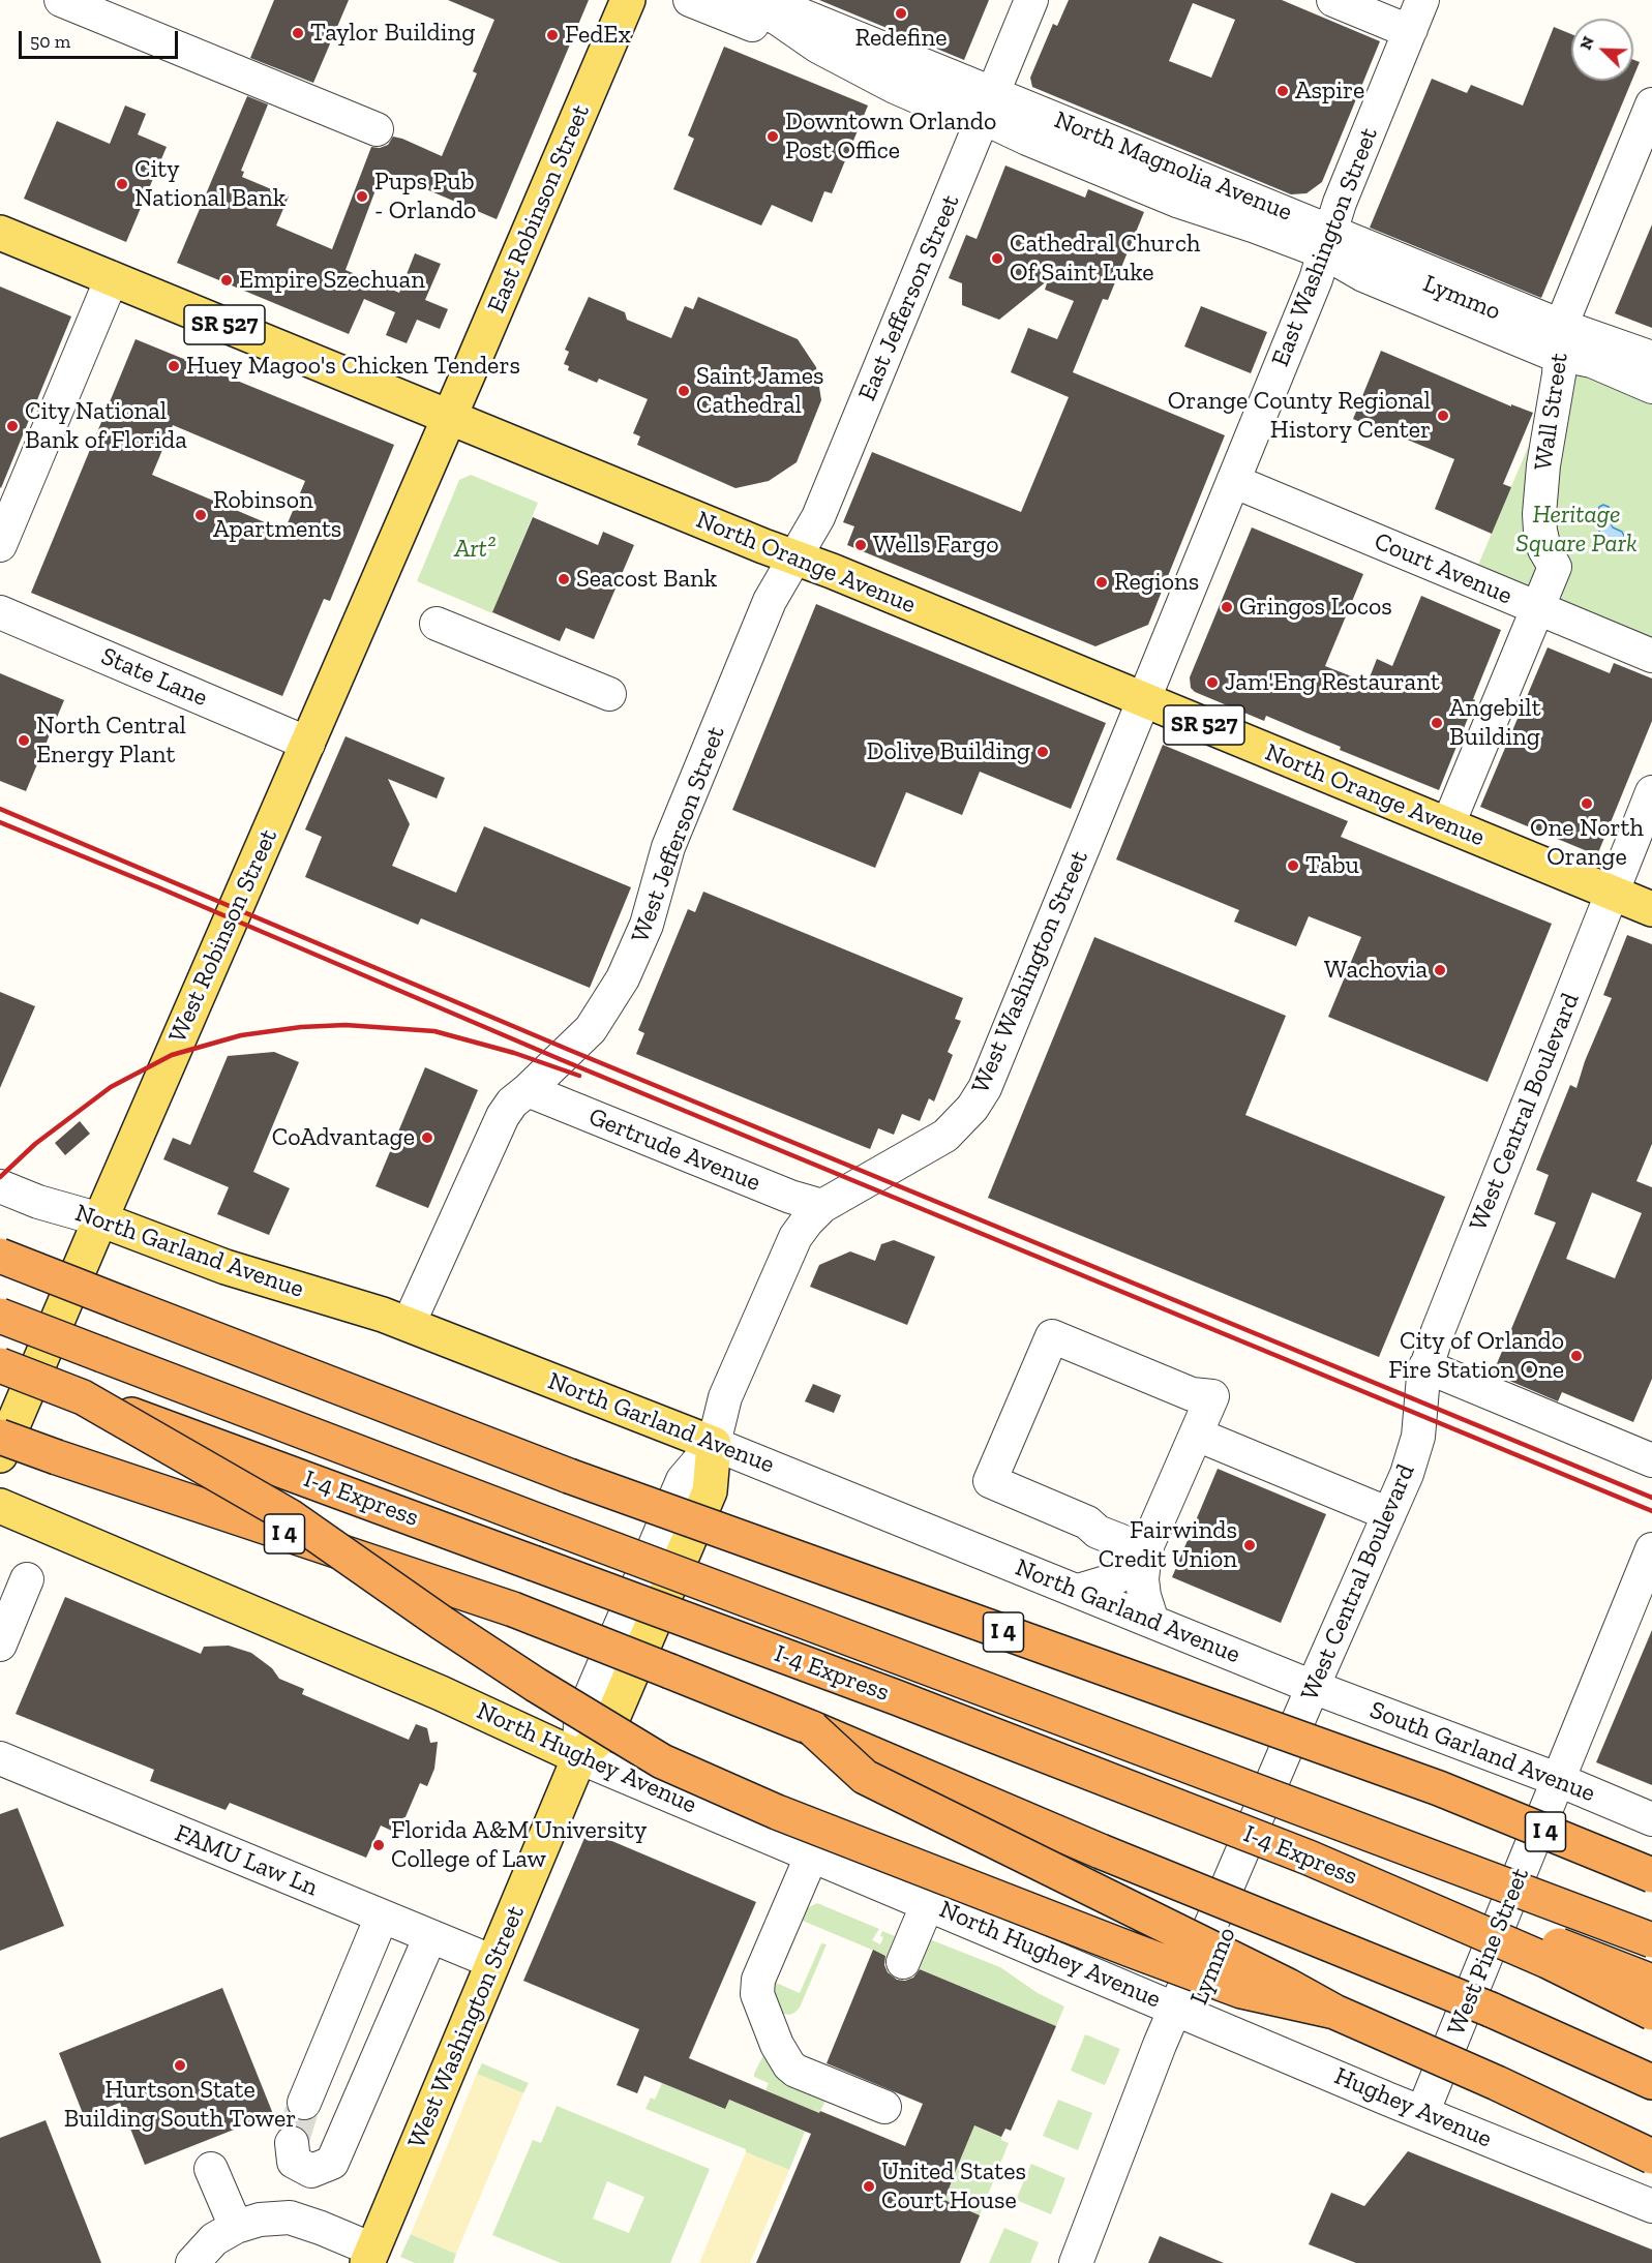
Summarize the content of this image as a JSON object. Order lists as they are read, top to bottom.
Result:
{
  "streets": {
    "highway": ["I-4 Express", "I 4"],
    "main road": [
      "East Robinson Street",
      "SR 527",
      "North Orange Avenue",
      "West Robinson Street",
      "West Washington Street",
      "North Garland Avenue",
      "North Hughey Avenue"
    ],
    "street": [
      "North Magnolia Avenue",
      "East Washington Street",
      "East Jefferson Street",
      "Lymmo",
      "Wall Street",
      "Court Avenue",
      "State Lane",
      "West Jefferson Street",
      "West Central Boulevard",
      "Gertrude Avenue",
      "South Garland Avenue",
      "FAMU Law Ln",
      "West Pine Street",
      "Hughey Avenue"
    ]
  },
  "crossings": [
    ["North Magnolia Avenue", "East Washington Street"],
    ["North Magnolia Avenue", "East Jefferson Street"],
    ["North Magnolia Avenue", "Lymmo"],
    ["East Robinson Street", "North Orange Avenue"],
    ["East Robinson Street", "West Robinson Street"],
    ["East Washington Street", "Lymmo"],
    ["East Washington Street", "North Orange Avenue"],
    ["East Washington Street", "Court Avenue"],
    ["East Washington Street", "West Washington Street"],
    ["East Jefferson Street", "Lymmo"],
    ["East Jefferson Street", "North Orange Avenue"],
    ["East Jefferson Street", "West Jefferson Street"],
    ["Lymmo", "Wall Street"],
    ["Lymmo", "West Central Boulevard"],
    ["Lymmo", "North Hughey Avenue"],
    ["Lymmo", "Hughey Avenue"],
    ["SR 527", "North Orange Avenue"],
    ["SR 527", "West Central Boulevard"],
    ["Wall Street", "North Orange Avenue"],
    ["Wall Street", "Court Avenue"],
    ["North Orange Avenue", "West Jefferson Street"],
    ["North Orange Avenue", "West Robinson Street"],
    ["North Orange Avenue", "West Washington Street"],
    ["North Orange Avenue", "West Central Boulevard"],
    ["State Lane", "West Robinson Street"],
    ["West Jefferson Street", "Gertrude Avenue"],
    ["West Jefferson Street", "North Garland Avenue"],
    ["West Robinson Street", "North Garland Avenue"],
    ["West Washington Street", "Gertrude Avenue"],
    ["West Washington Street", "North Garland Avenue"],
    ["West Washington Street", "North Hughey Avenue"],
    ["West Washington Street", "FAMU Law Ln"],
    ["West Central Boulevard", "North Garland Avenue"],
    ["West Central Boulevard", "South Garland Avenue"],
    ["West Central Boulevard", "North Hughey Avenue"],
    ["West Central Boulevard", "Hughey Avenue"],
    ["North Garland Avenue", "South Garland Avenue"],
    ["South Garland Avenue", "West Pine Street"],
    ["North Hughey Avenue", "Hughey Avenue"],
    ["West Pine Street", "Hughey Avenue"]
  ],
  "parks": ["Heritage Square Park", "Art²"],
  "places": [
    "Redefine",
    "Taylor Building",
    "FedEx",
    "Aspire",
    "Downtown Orlando Post Office",
    "City National Bank",
    "Pups Pub - Orlando",
    "Cathedral Church Of Saint Luke",
    "Empire Szechuan",
    "Huey Magoo's Chicken Tenders",
    "Saint James Cathedral",
    "Orange County Regional History Center",
    "City National Bank of Florida",
    "Robinson Apartments",
    "Wells Fargo",
    "Seacost Bank",
    "Regions",
    "Gringos Locos",
    "Jam'Eng Restaurant",
    "Angebilt Building",
    "North Central Energy Plant",
    "Dolive Building",
    "One North Orange",
    "Tabu",
    "Wachovia",
    "CoAdvantage",
    "City of Orlando Fire Station One",
    "Fairwinds Credit Union",
    "Florida A&M University College of Law",
    "Hurtson State Building South Tower",
    "United States Court House"
  ],
  "scale_bar": "50 m",
  "north": "top left"
}
